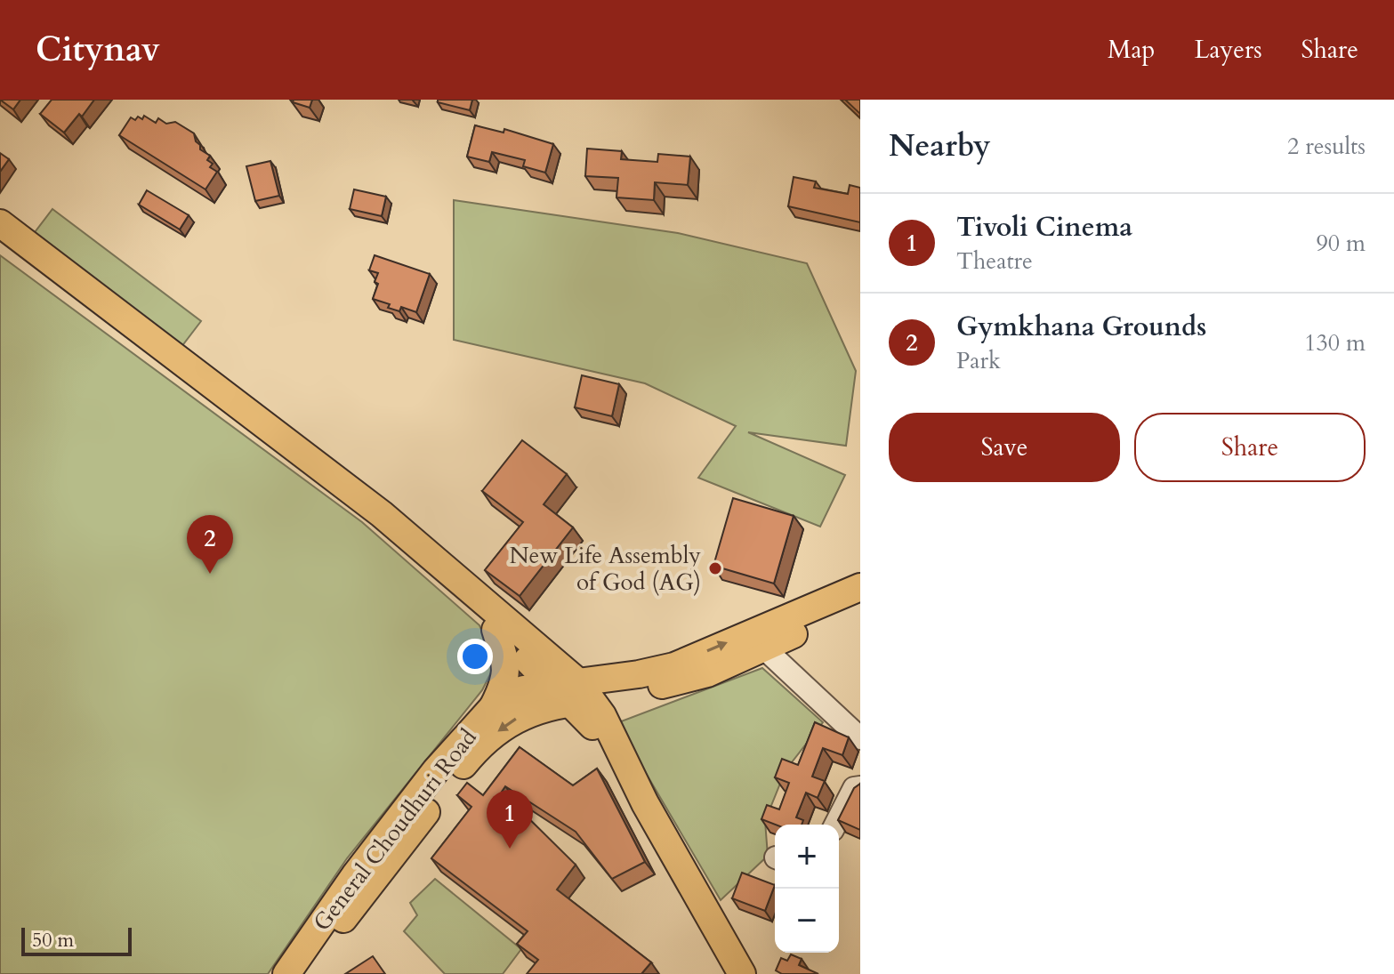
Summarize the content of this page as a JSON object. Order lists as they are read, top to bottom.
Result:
{
  "streets": {
    "main road": ["General Choudhuri Road"]
  },
  "places": ["New Life Assembly of God (AG)"],
  "scale_bar": "50 m",
  "page": {
    "header": "Citynav",
    "nav": ["Map", "Layers", "Share"],
    "heading": ["Nearby", "2 results"],
    "list": [
      {
        "mark": "1",
        "name": "Tivoli Cinema",
        "note": "Theatre",
        "value": "90 m"
      },
      {
        "mark": "2",
        "name": "Gymkhana Grounds",
        "note": "Park",
        "value": "130 m"
      }
    ],
    "buttons": ["Save", "Share"],
    "pins": ["2", "1"],
    "map_buttons": ["+", "−"],
    "scale": "50 m"
  }
}
